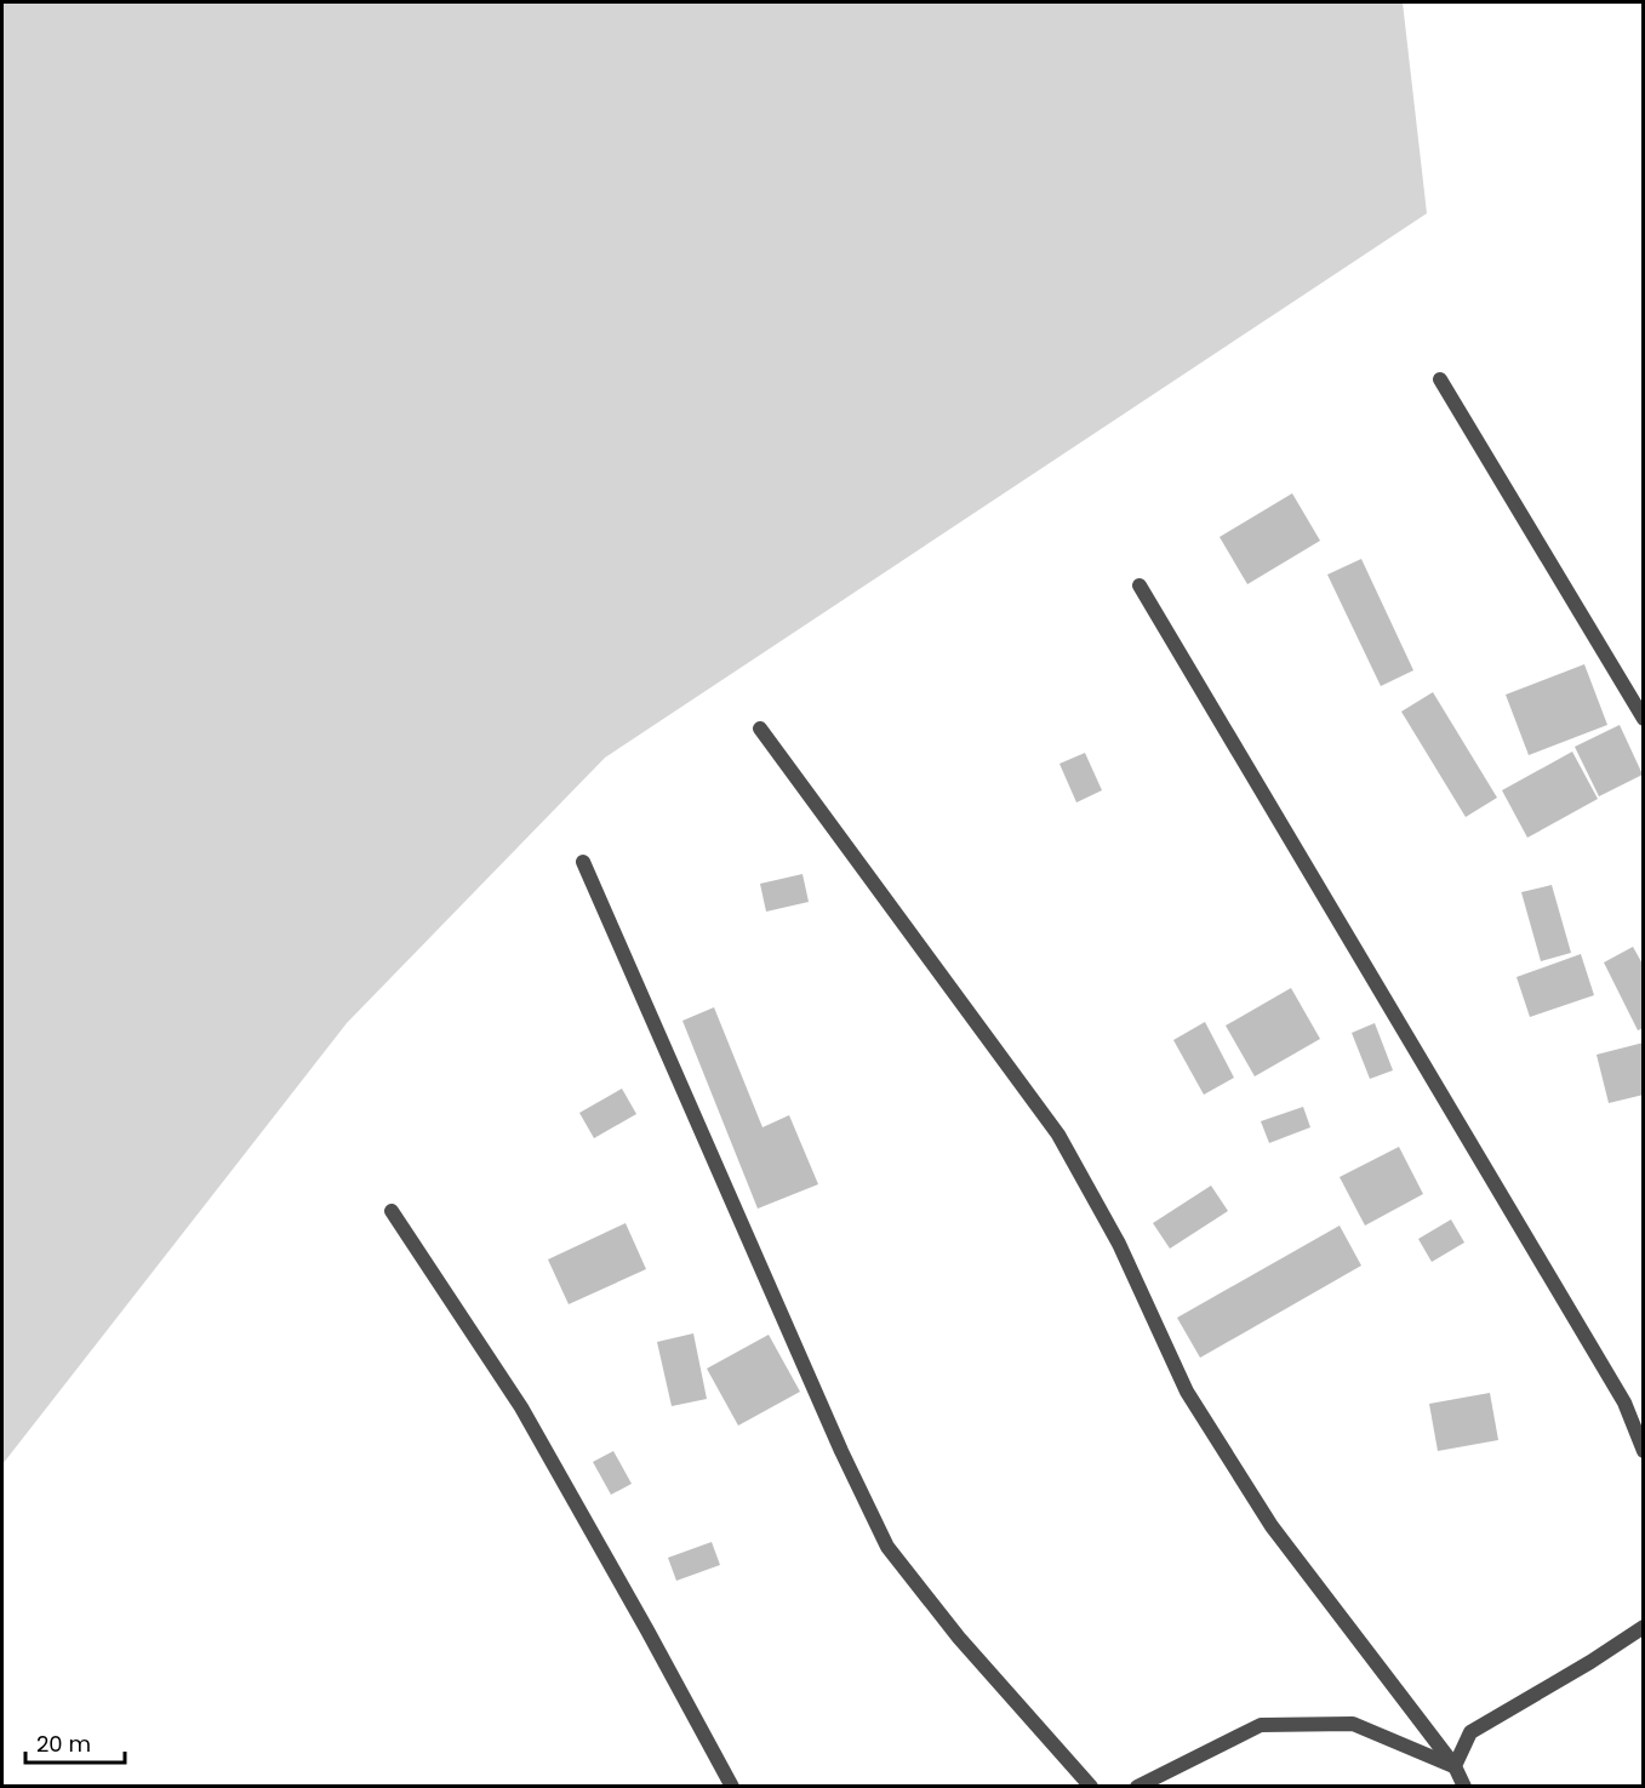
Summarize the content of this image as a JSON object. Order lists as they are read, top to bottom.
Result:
{
  "scale_bar": "20 m"
}
